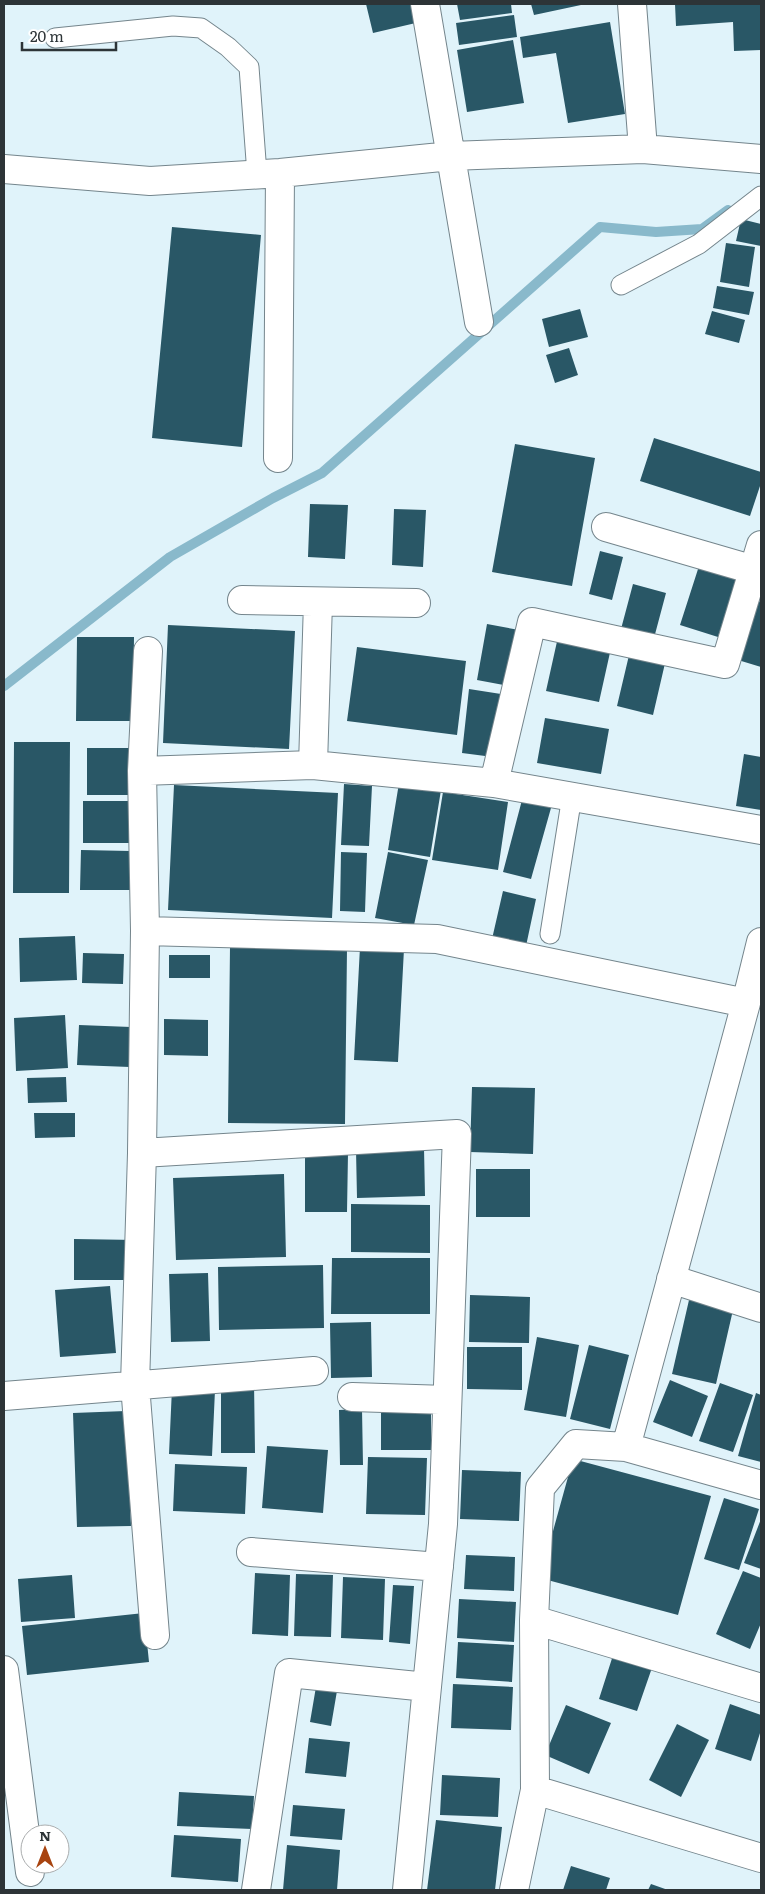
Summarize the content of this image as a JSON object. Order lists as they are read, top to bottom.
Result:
{
  "scale_bar": "20 m",
  "north": "top"
}
